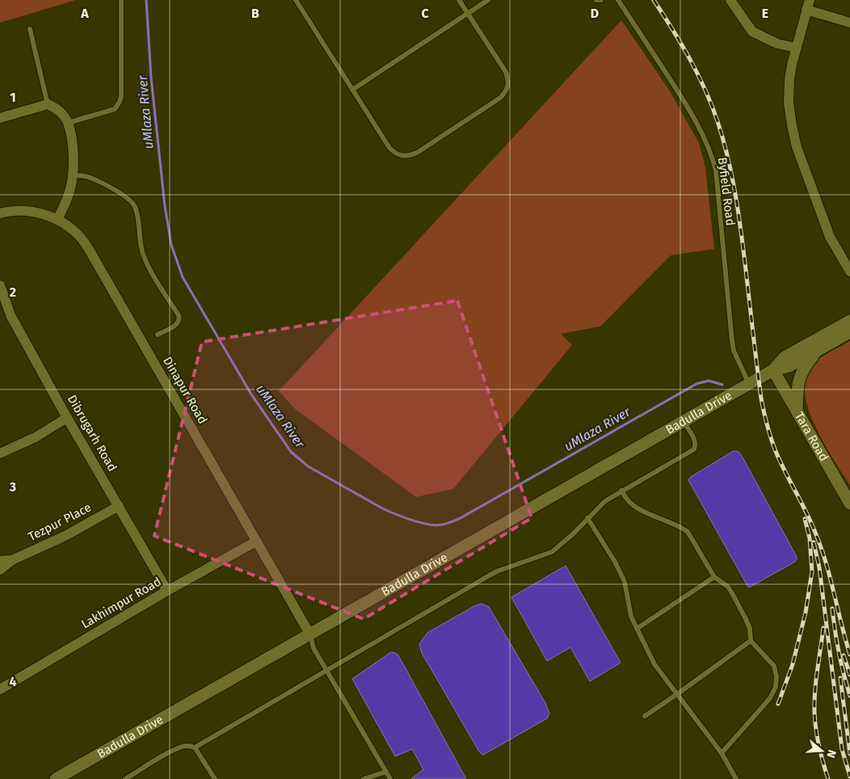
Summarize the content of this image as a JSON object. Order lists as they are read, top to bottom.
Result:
{
  "streets": {
    "street": [
      "Dinapur Road",
      "Badulla Drive",
      "Dibrugarh Road",
      "Tara Road",
      "Tezpur Place",
      "Lakhimpur Road"
    ],
    "lane": ["Byfield Road"]
  },
  "crossings": [
    ["Byfield Road", "Badulla Drive"],
    ["Dinapur Road", "Badulla Drive"],
    ["Dinapur Road", "Lakhimpur Road"],
    ["Badulla Drive", "Tara Road"],
    ["Dibrugarh Road", "Tezpur Place"],
    ["Dibrugarh Road", "Lakhimpur Road"]
  ],
  "water": ["uMlaza River"],
  "north": "right",
  "grid": {
    "columns": [
      "A",
      "B",
      "C",
      "D",
      "E"
    ],
    "rows": [
      "1",
      "2",
      "3",
      "4"
    ]
  }
}
